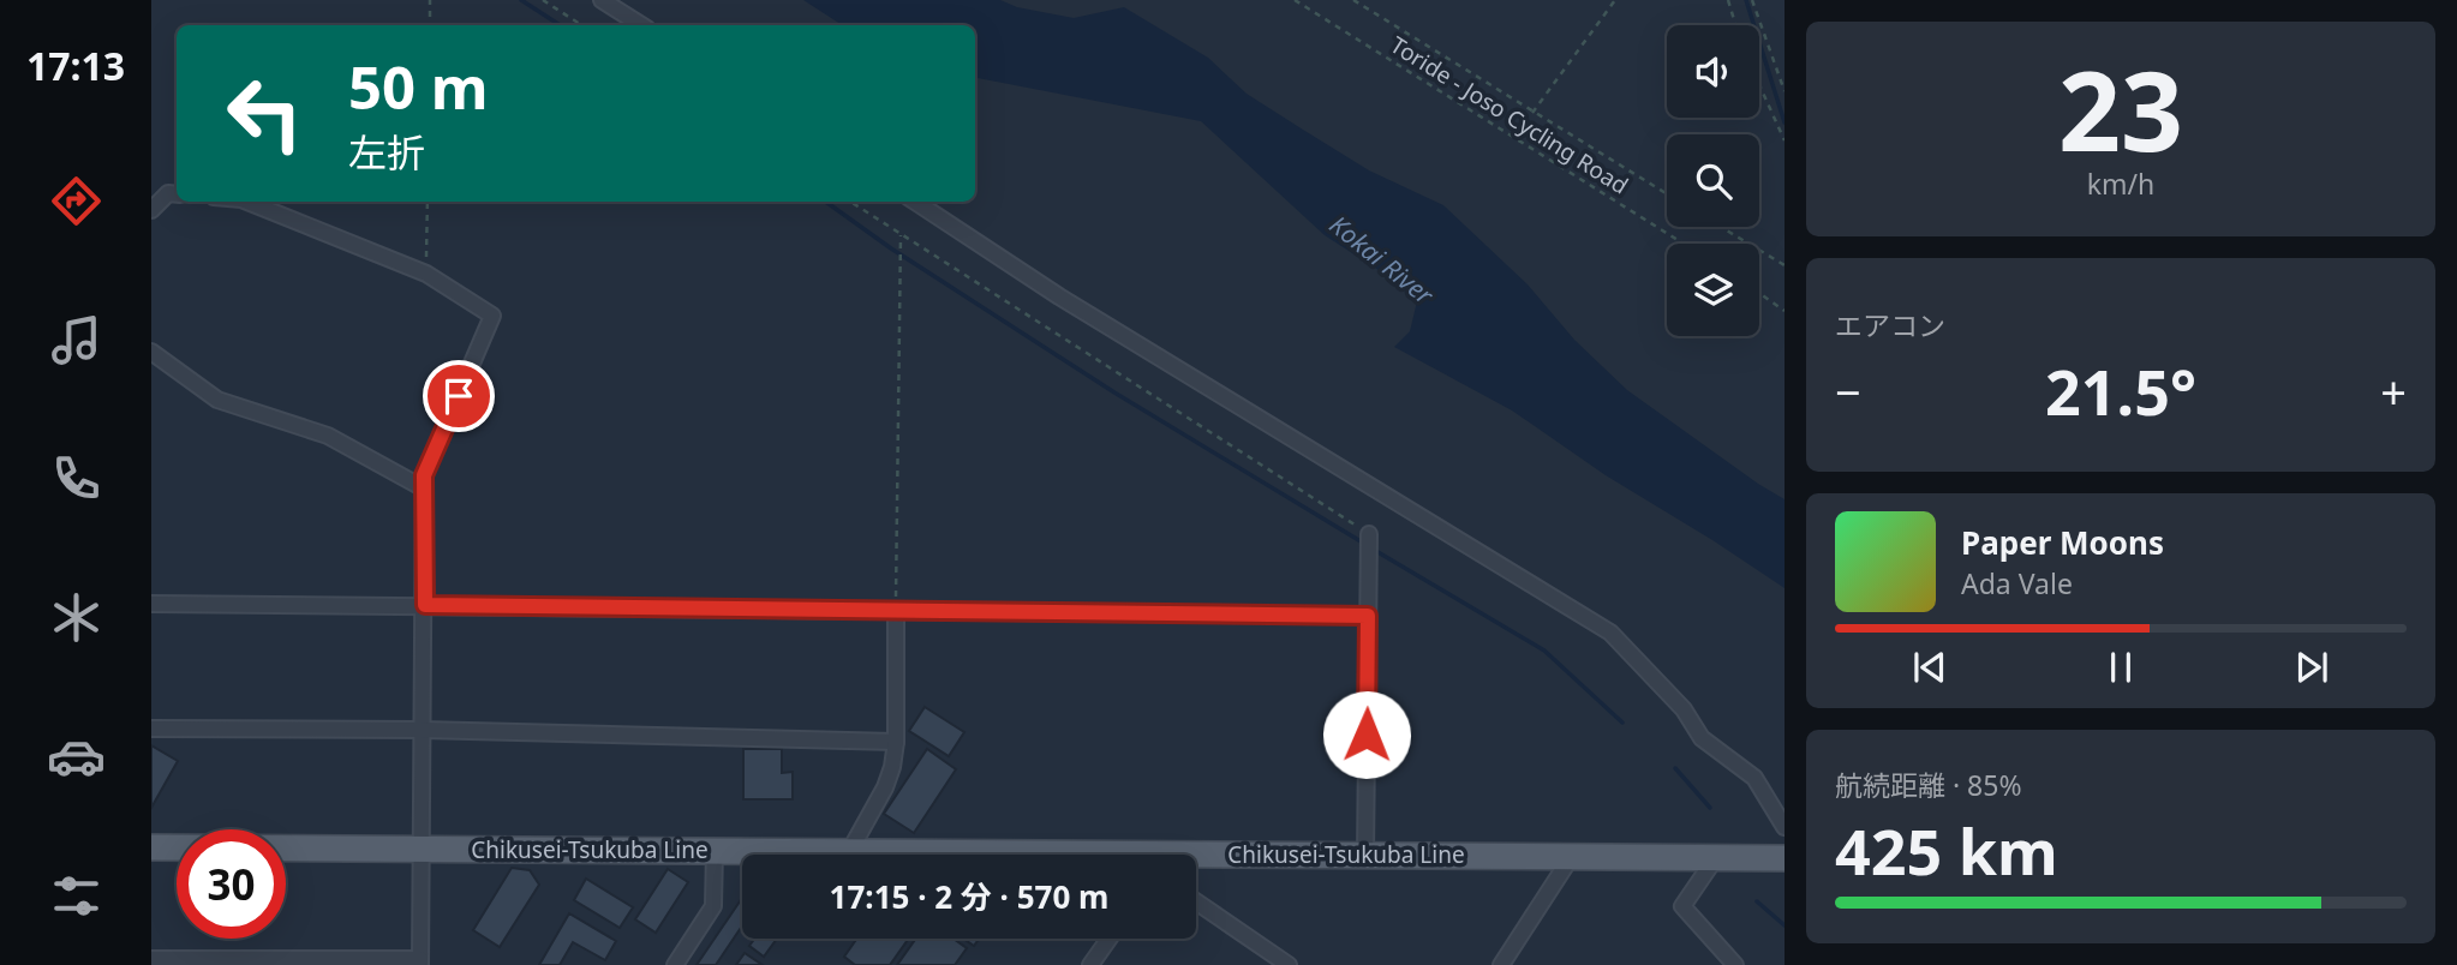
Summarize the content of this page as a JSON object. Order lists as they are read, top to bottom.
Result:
{
  "streets": {
    "main road": ["Chikusei-Tsukuba Line"],
    "path": ["Toride - Joso Cycling Road"]
  },
  "water": ["Kokai River"],
  "page": {
    "tabs": "17:13",
    "tile": [
      ["23", "km/h"],
      "エアコン",
      ["航続距離 · 85%", "425 km"]
    ],
    "turn": ["50 m", "左折"],
    "heat": ["−", "21.5°", "+"],
    "song": ["Paper Moons", "Ada Vale"],
    "limit": "30",
    "trip": "17:15 · 2 分 · 570 m"
  }
}
